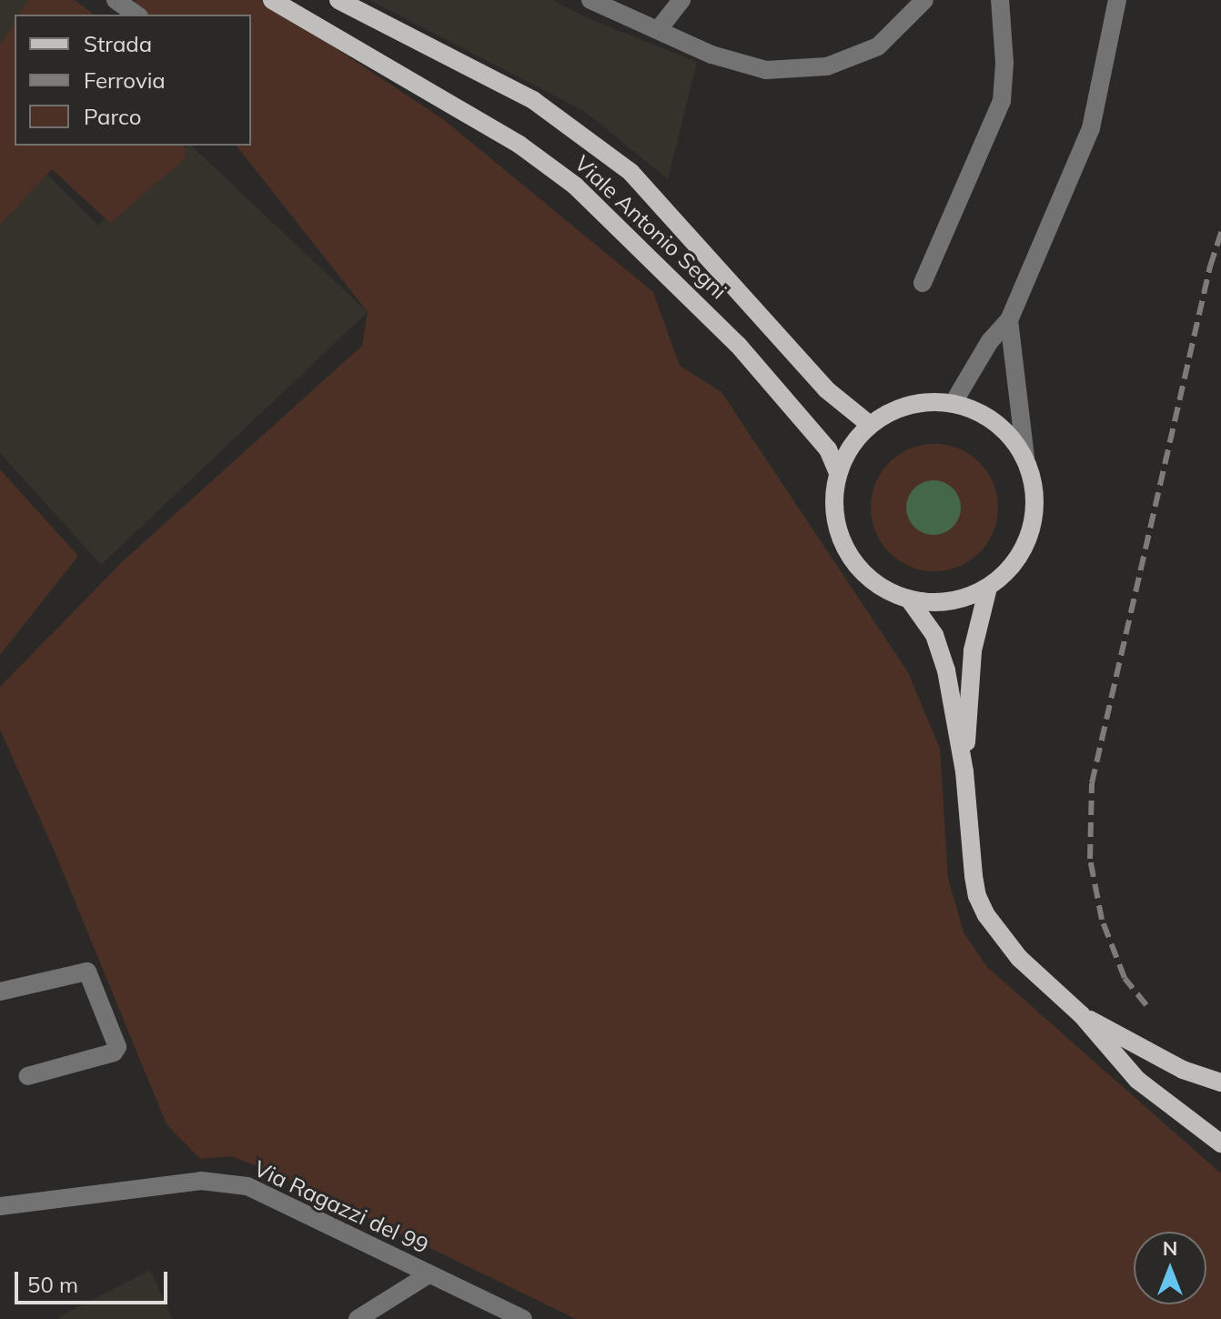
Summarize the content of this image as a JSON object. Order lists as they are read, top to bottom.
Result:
{
  "streets": {
    "main road": ["Viale Antonio Segni"],
    "street": ["Via Ragazzi del 99"]
  },
  "legend": ["Strada", "Ferrovia", "Parco"],
  "scale_bar": "50 m",
  "north": "top"
}
